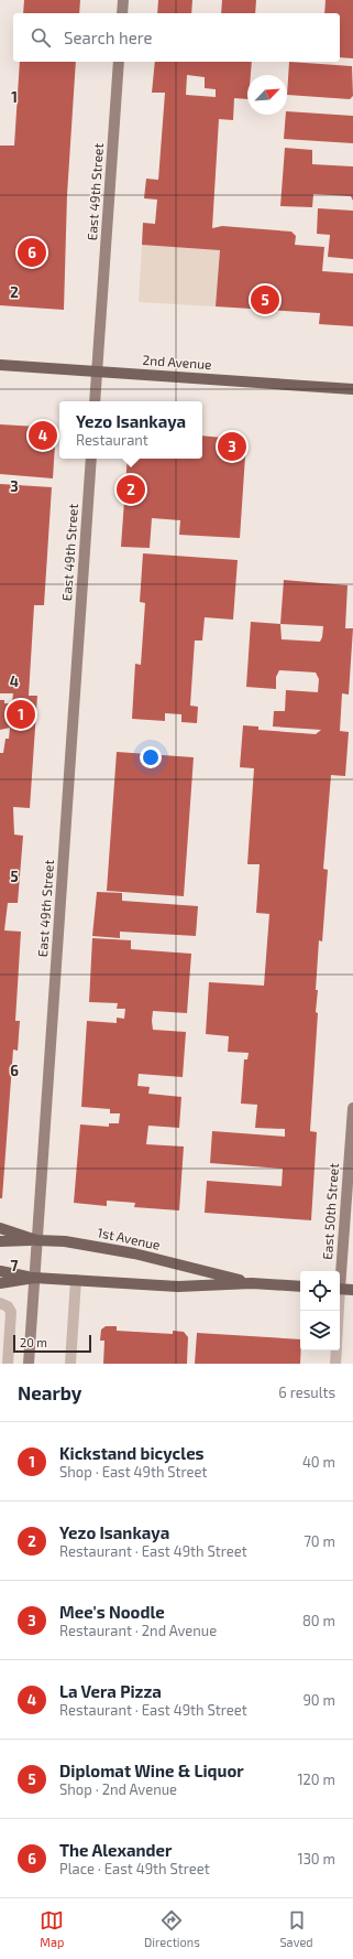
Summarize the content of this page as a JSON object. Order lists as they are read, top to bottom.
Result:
{
  "streets": {
    "main road": [
      "East 49th Street",
      "2nd Avenue",
      "East 50th Street",
      "1st Avenue"
    ]
  },
  "crossings": [
    ["East 49th Street", "2nd Avenue"],
    ["East 49th Street", "1st Avenue"]
  ],
  "scale_bar": "20 m",
  "north": "top right",
  "page": {
    "search": "Search here",
    "pins": [
      "6",
      "5",
      "4",
      "3",
      "2",
      "1"
    ],
    "popup": ["Yezo Isankaya", "Restaurant"],
    "scale": "20 m",
    "heading": ["Nearby", "6 results"],
    "list": [
      {
        "mark": "1",
        "name": "Kickstand bicycles",
        "note": "Shop · East 49th Street",
        "value": "40 m"
      },
      {
        "mark": "2",
        "name": "Yezo Isankaya",
        "note": "Restaurant · East 49th Street",
        "value": "70 m"
      },
      {
        "mark": "3",
        "name": "Mee's Noodle",
        "note": "Restaurant · 2nd Avenue",
        "value": "80 m"
      },
      {
        "mark": "4",
        "name": "La Vera Pizza",
        "note": "Restaurant · East 49th Street",
        "value": "90 m"
      },
      {
        "mark": "5",
        "name": "Diplomat Wine & Liquor",
        "note": "Shop · 2nd Avenue",
        "value": "120 m"
      },
      {
        "mark": "6",
        "name": "The Alexander",
        "note": "Place · East 49th Street",
        "value": "130 m"
      }
    ],
    "nav": ["Map", "Directions", "Saved"]
  },
  "grid": {
    "rows": [
      "1",
      "2",
      "3",
      "4",
      "5",
      "6",
      "7"
    ]
  }
}
